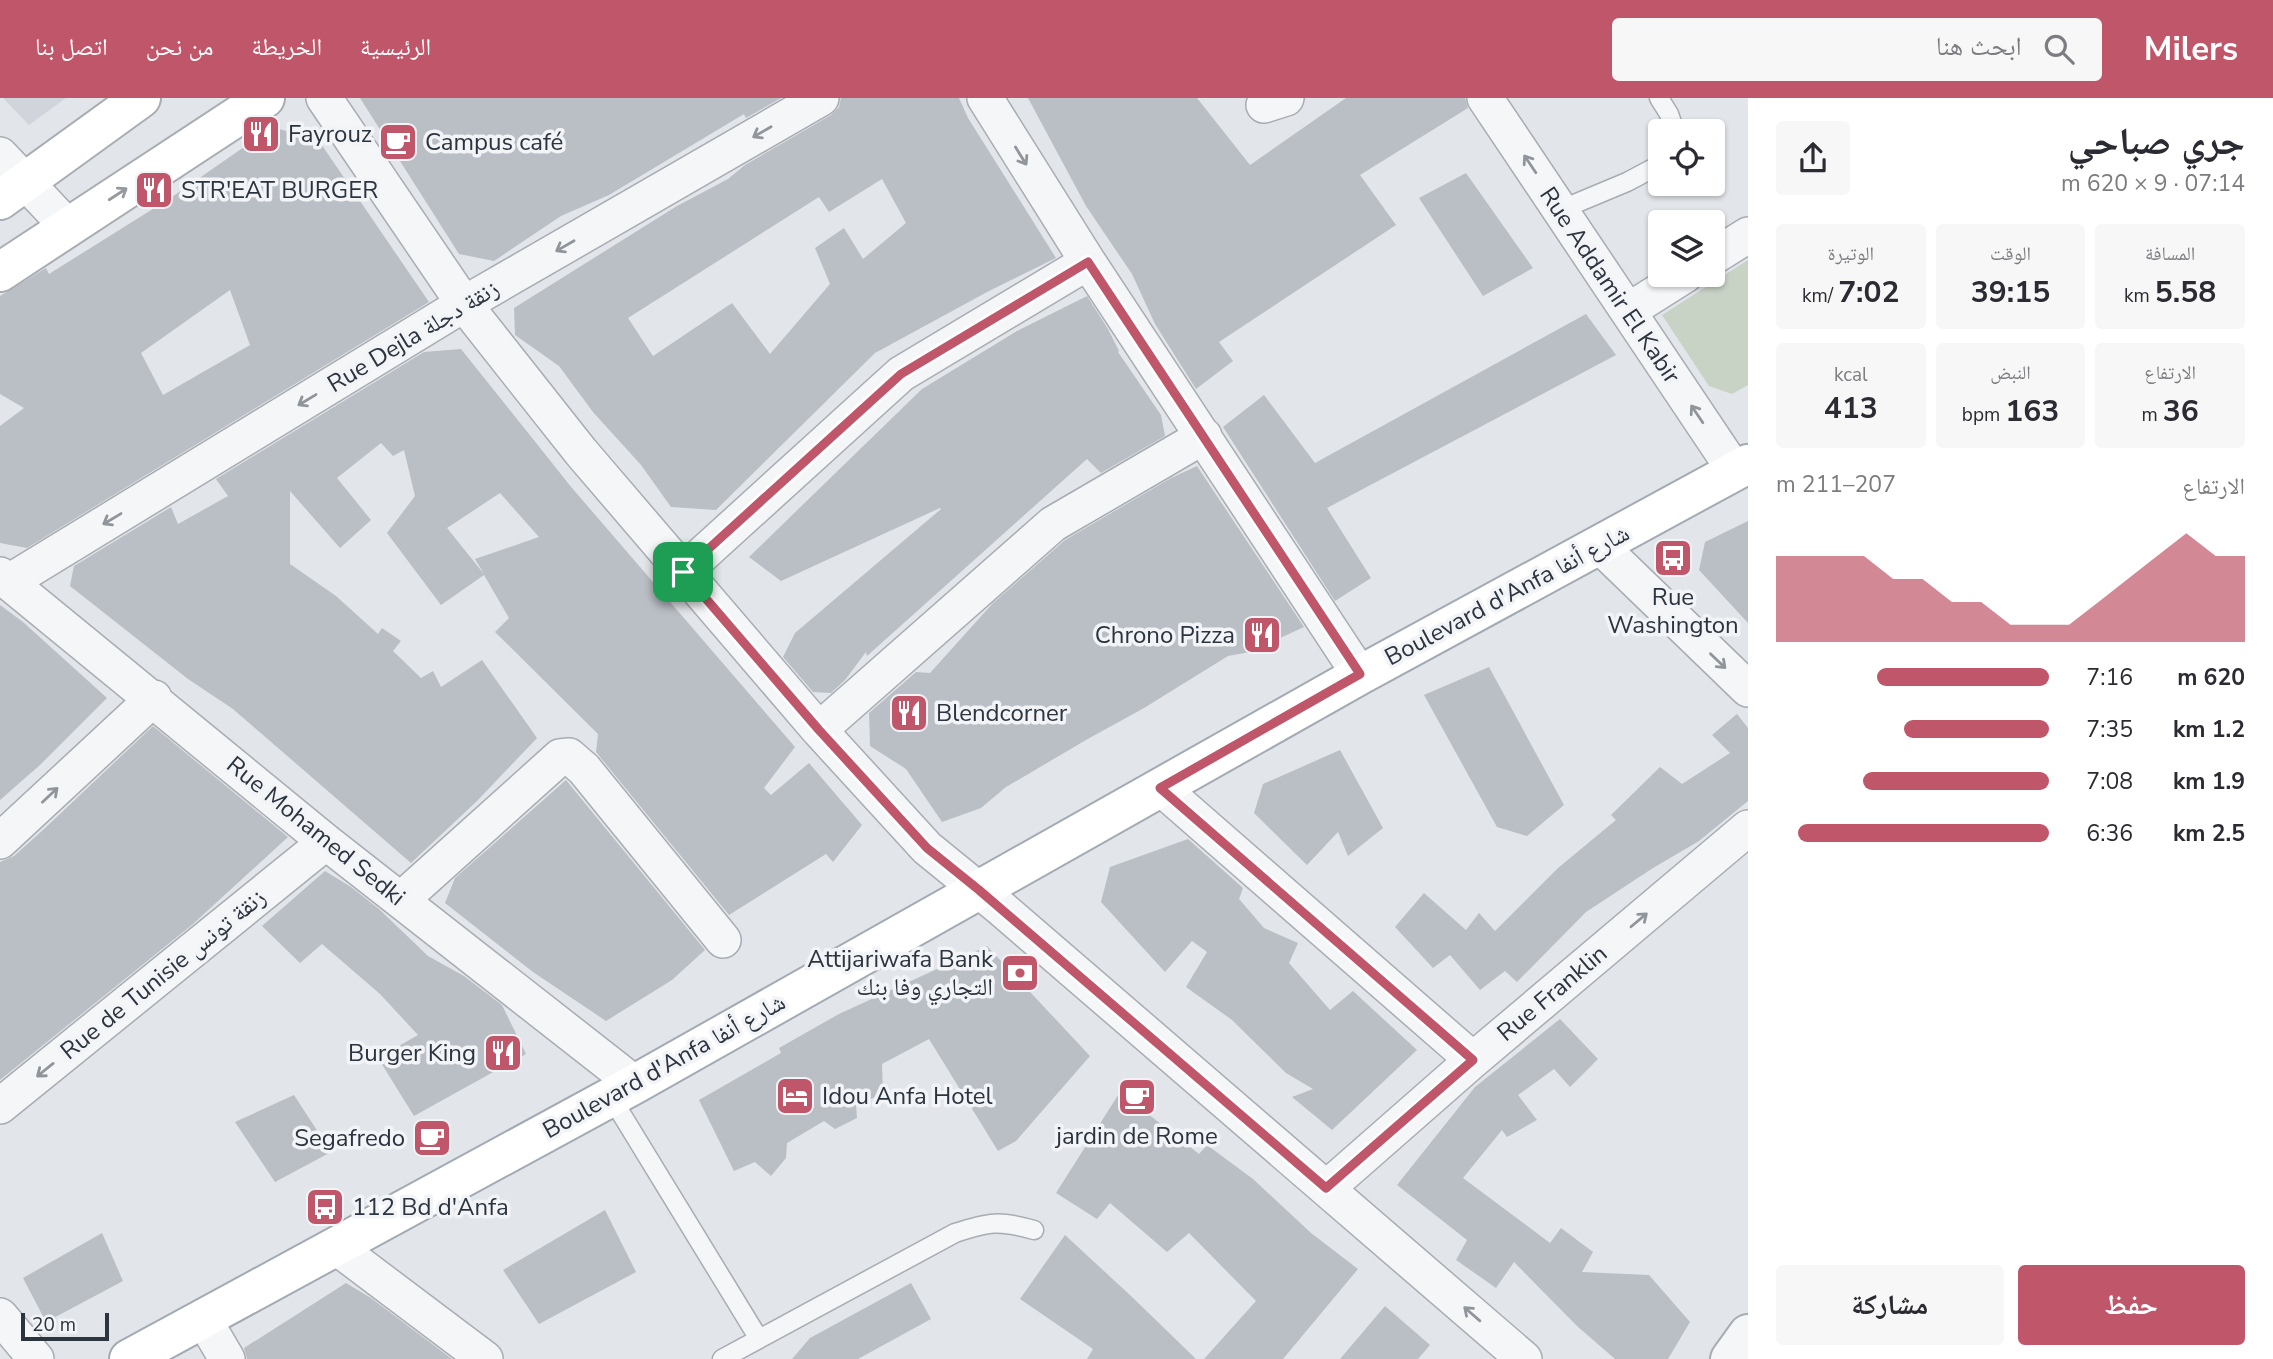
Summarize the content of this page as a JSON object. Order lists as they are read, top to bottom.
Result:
{
  "streets": {
    "main road": ["Boulevard d'Anfa شارع أنفا"],
    "street": [
      "Rue Addamir El Kabir",
      "Rue Dejla زنقة دجلة",
      "Rue Mohamed Sedki",
      "Rue de Tunisie زنقة تونس",
      "Rue Franklin"
    ]
  },
  "crossings": [
    ["Rue Addamir El Kabir", "Boulevard d'Anfa شارع أنفا"],
    ["Rue Dejla زنقة دجلة", "Rue Mohamed Sedki"],
    ["Boulevard d'Anfa شارع أنفا", "Rue Mohamed Sedki"],
    ["Rue Mohamed Sedki", "Rue de Tunisie زنقة تونس"]
  ],
  "one_way": ["Rue Addamir El Kabir", "Rue Franklin"],
  "places": {
    "restaurant": [
      "Fayrouz",
      "STR'EAT BURGER",
      "Chrono Pizza",
      "Blendcorner",
      "Burger King"
    ],
    "cafe": ["Campus café", "jardin de Rome", "Segafredo"],
    "bus stop": ["Rue Washington", "112 Bd d'Anfa"],
    "bank": ["Attijariwafa Bank التجاري وفا بنك"],
    "hotel": ["Idou Anfa Hotel"]
  },
  "scale_bar": "20 m",
  "page": {
    "header": "Milers",
    "search": "ابحث هنا",
    "nav": [
      "الرئيسية",
      "الخريطة",
      "من نحن",
      "اتصل بنا"
    ],
    "heading": ["جري صباحي", "07:14 · 9 × 620 m"],
    "stats": [
      ["المسافة", "5.58 km"],
      ["الوقت", "39:15"],
      ["الوتيرة", "7:02 /km"],
      ["الارتفاع", "36 m"],
      ["النبض", "163 bpm"],
      ["kcal", "413"]
    ],
    "chart": ["الارتفاع", "207–211 m"],
    "list": [
      {
        "name": "620 m",
        "note": "7:16"
      },
      {
        "name": "1.2 km",
        "note": "7:35"
      },
      {
        "name": "1.9 km",
        "note": "7:08"
      },
      {
        "name": "2.5 km",
        "note": "6:36"
      }
    ],
    "buttons": ["حفظ", "مشاركة"],
    "scale": "20 m"
  }
}
